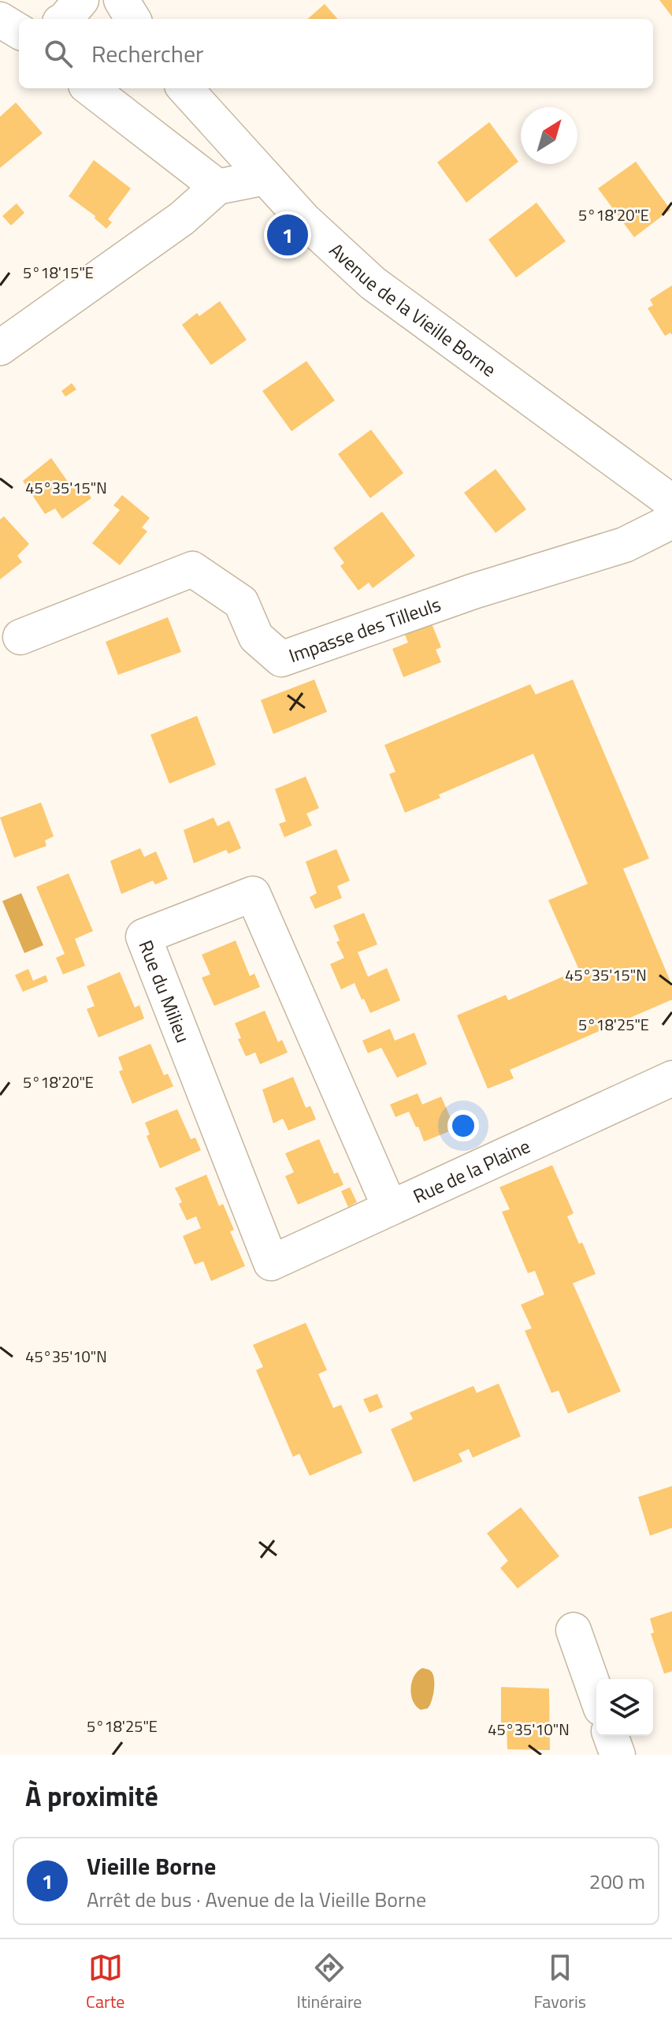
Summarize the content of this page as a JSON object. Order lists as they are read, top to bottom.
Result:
{
  "streets": {
    "main road": [
      "Avenue de la Vieille Borne",
      "Impasse des Tilleuls",
      "Rue du Milieu",
      "Rue de la Plaine"
    ]
  },
  "crossings": [
    ["Rue du Milieu", "Rue de la Plaine"]
  ],
  "north": "top right",
  "page": {
    "search": "Rechercher",
    "pins": "1",
    "heading": "À proximité",
    "list": [
      {
        "mark": "1",
        "name": "Vieille Borne",
        "note": "Arrêt de bus · Avenue de la Vieille Borne",
        "value": "200 m"
      }
    ],
    "nav": ["Carte", "Itinéraire", "Favoris"]
  },
  "coordinates": [
    "5°18'20\"E",
    "5°18'15\"E",
    "45°35'15\"N",
    "5°18'25\"E",
    "45°35'10\"N"
  ]
}
